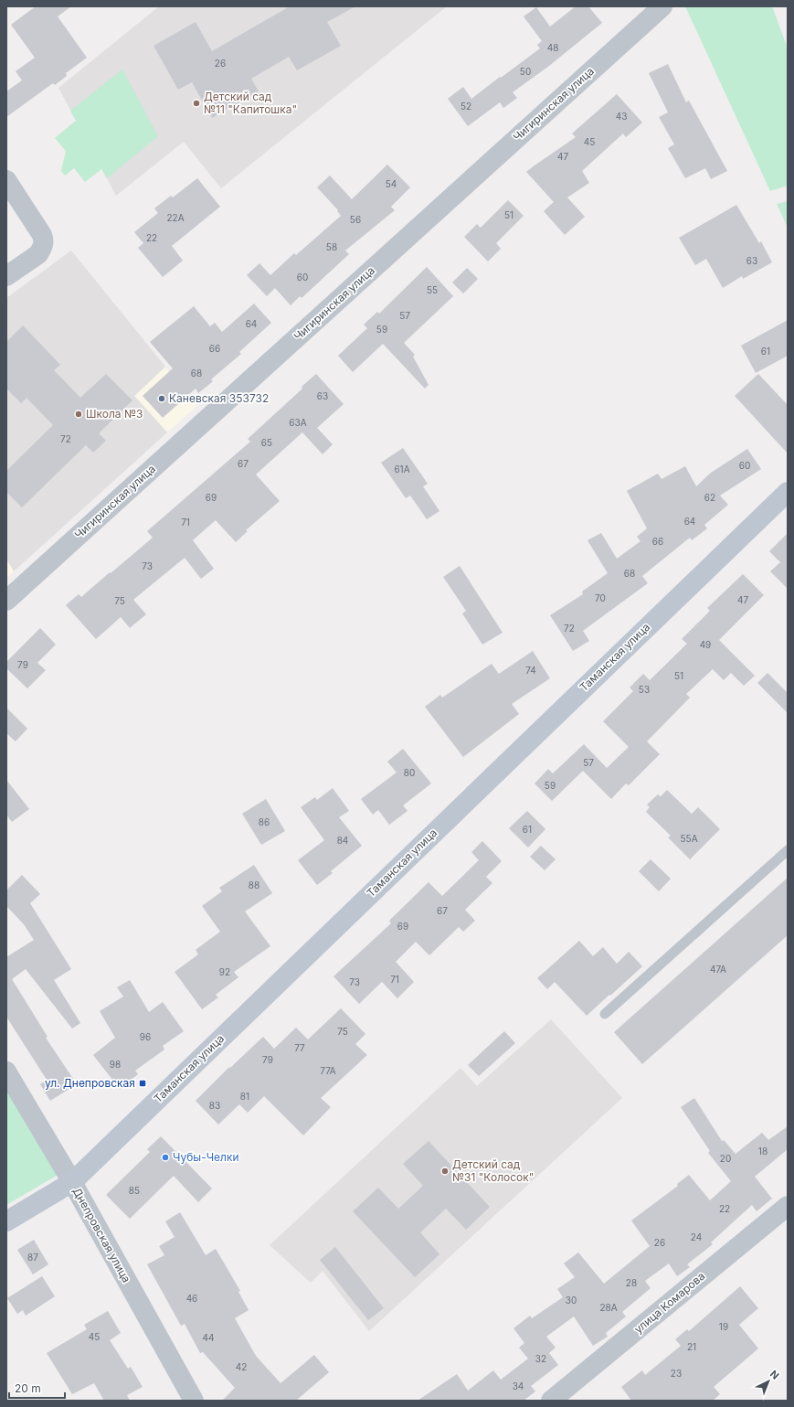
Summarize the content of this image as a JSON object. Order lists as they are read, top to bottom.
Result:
{
  "streets": {
    "street": [
      "Чигиринская улица",
      "Таманская улица",
      "Днепровская улица",
      "улица Комарова"
    ]
  },
  "crossings": [
    ["Таманская улица", "Днепровская улица"]
  ],
  "places": {
    "other": [
      "Детский сад №11 \"Капитошка\"",
      "Каневская 353732",
      "Школа №3",
      "Чубы-Челки",
      "Детский сад №31 \"Колосок\""
    ],
    "transit": ["ул. Днепровская"]
  },
  "house_numbers": [
    "48",
    "26",
    "50",
    "52",
    "43",
    "45",
    "47",
    "54",
    "51",
    "22А",
    "56",
    "22",
    "58",
    "63",
    "60",
    "55",
    "57",
    "64",
    "59",
    "66",
    "61",
    "68",
    "63",
    "63А",
    "72",
    "65",
    "67",
    "60",
    "61А",
    "69",
    "62",
    "64",
    "71",
    "66",
    "73",
    "68",
    "70",
    "47",
    "75",
    "72",
    "49",
    "79",
    "74",
    "51",
    "53",
    "57",
    "80",
    "59",
    "86",
    "61",
    "55А",
    "84",
    "88",
    "67",
    "69",
    "47А",
    "92",
    "71",
    "73",
    "75",
    "96",
    "77",
    "79",
    "98",
    "77А",
    "81",
    "83",
    "18",
    "20",
    "85",
    "22",
    "24",
    "26",
    "87",
    "28",
    "46",
    "30",
    "28А",
    "19",
    "45",
    "44",
    "21",
    "32",
    "42",
    "23",
    "34"
  ],
  "scale_bar": "20 m",
  "north": "top right"
}
